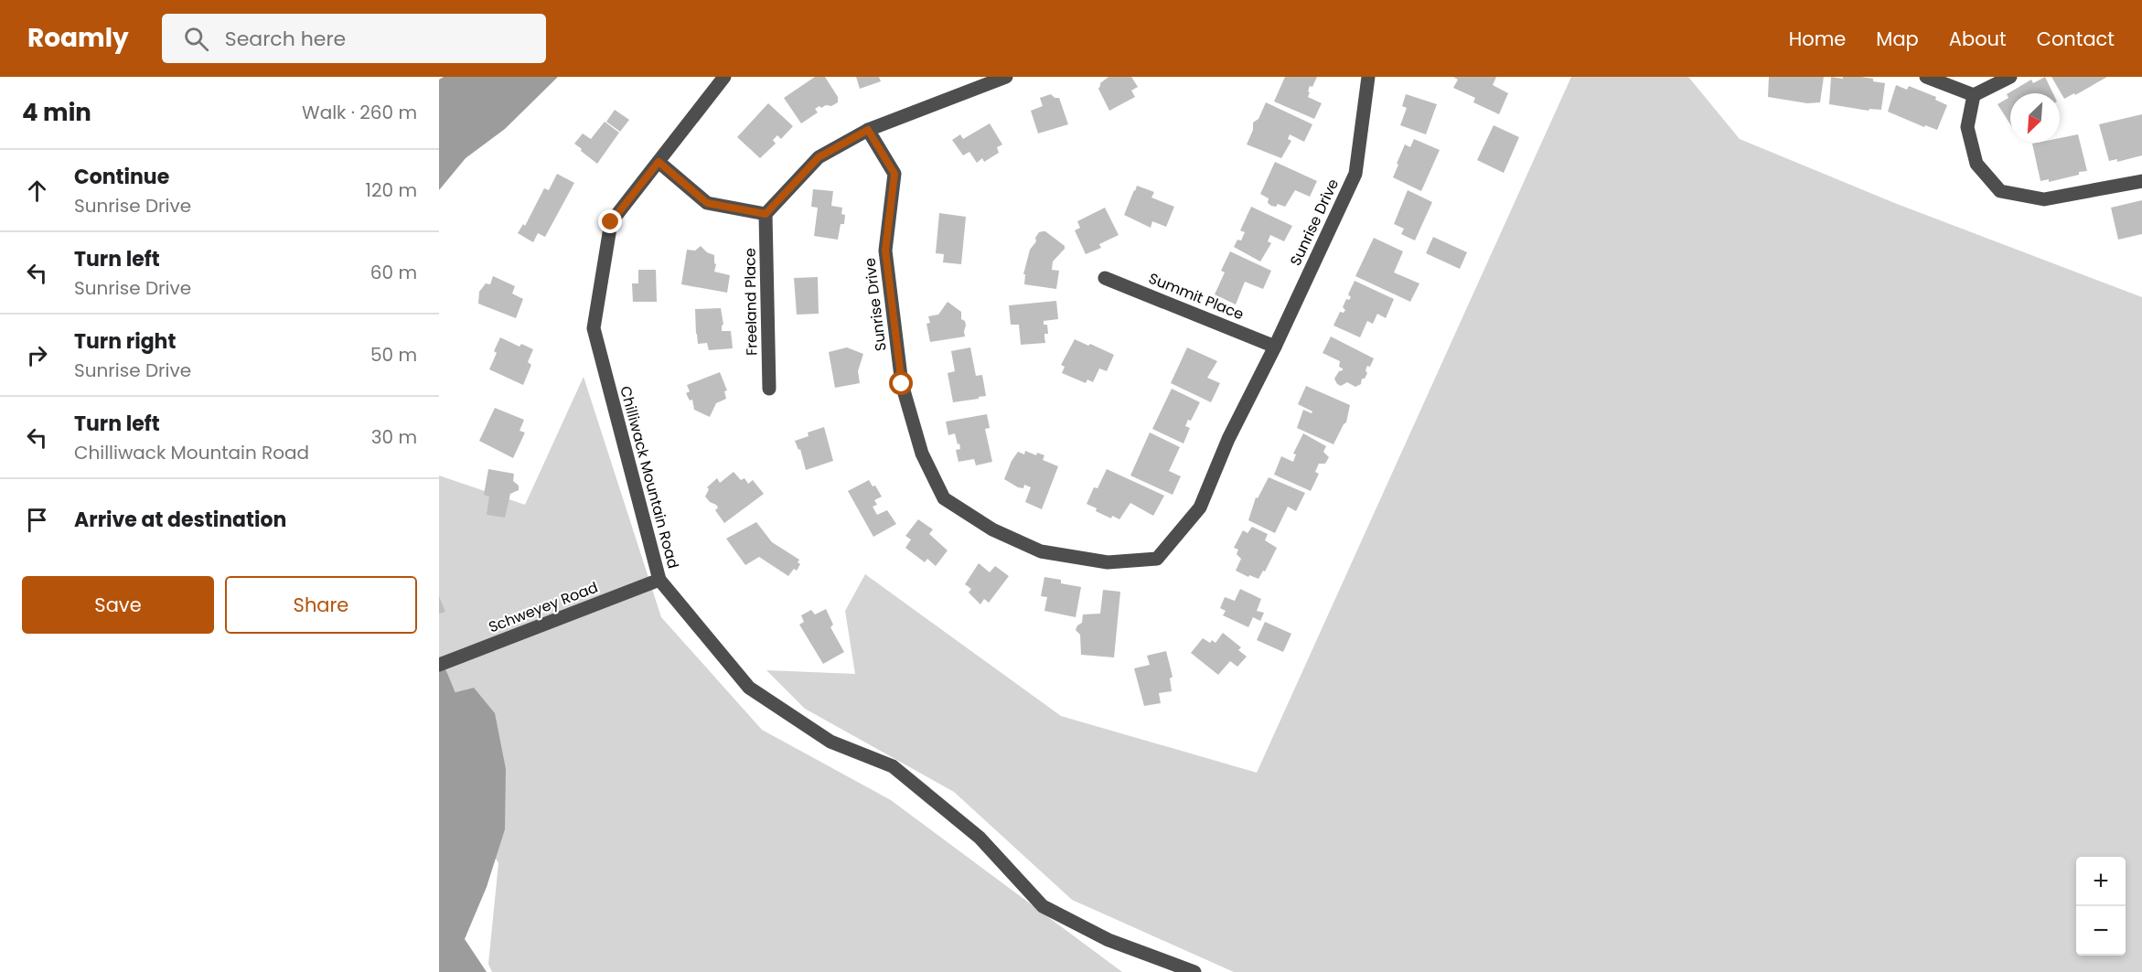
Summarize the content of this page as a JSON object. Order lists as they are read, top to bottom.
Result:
{
  "streets": {
    "street": [
      "Sunrise Drive",
      "Summit Place",
      "Freeland Place",
      "Chilliwack Mountain Road",
      "Schweyey Road"
    ]
  },
  "crossings": [
    ["Sunrise Drive", "Summit Place"],
    ["Chilliwack Mountain Road", "Schweyey Road"]
  ],
  "north": "bottom left",
  "page": {
    "header": "Roamly",
    "search": "Search here",
    "nav": [
      "Home",
      "Map",
      "About",
      "Contact"
    ],
    "heading": ["4 min", "Walk · 260 m"],
    "list": [
      ["Continue", "Sunrise Drive", "120 m"],
      ["Turn left", "Sunrise Drive", "60 m"],
      ["Turn right", "Sunrise Drive", "50 m"],
      ["Turn left", "Chilliwack Mountain Road", "30 m"],
      "Arrive at destination"
    ],
    "buttons": ["Save", "Share"],
    "map_buttons": ["+", "−"]
  }
}
